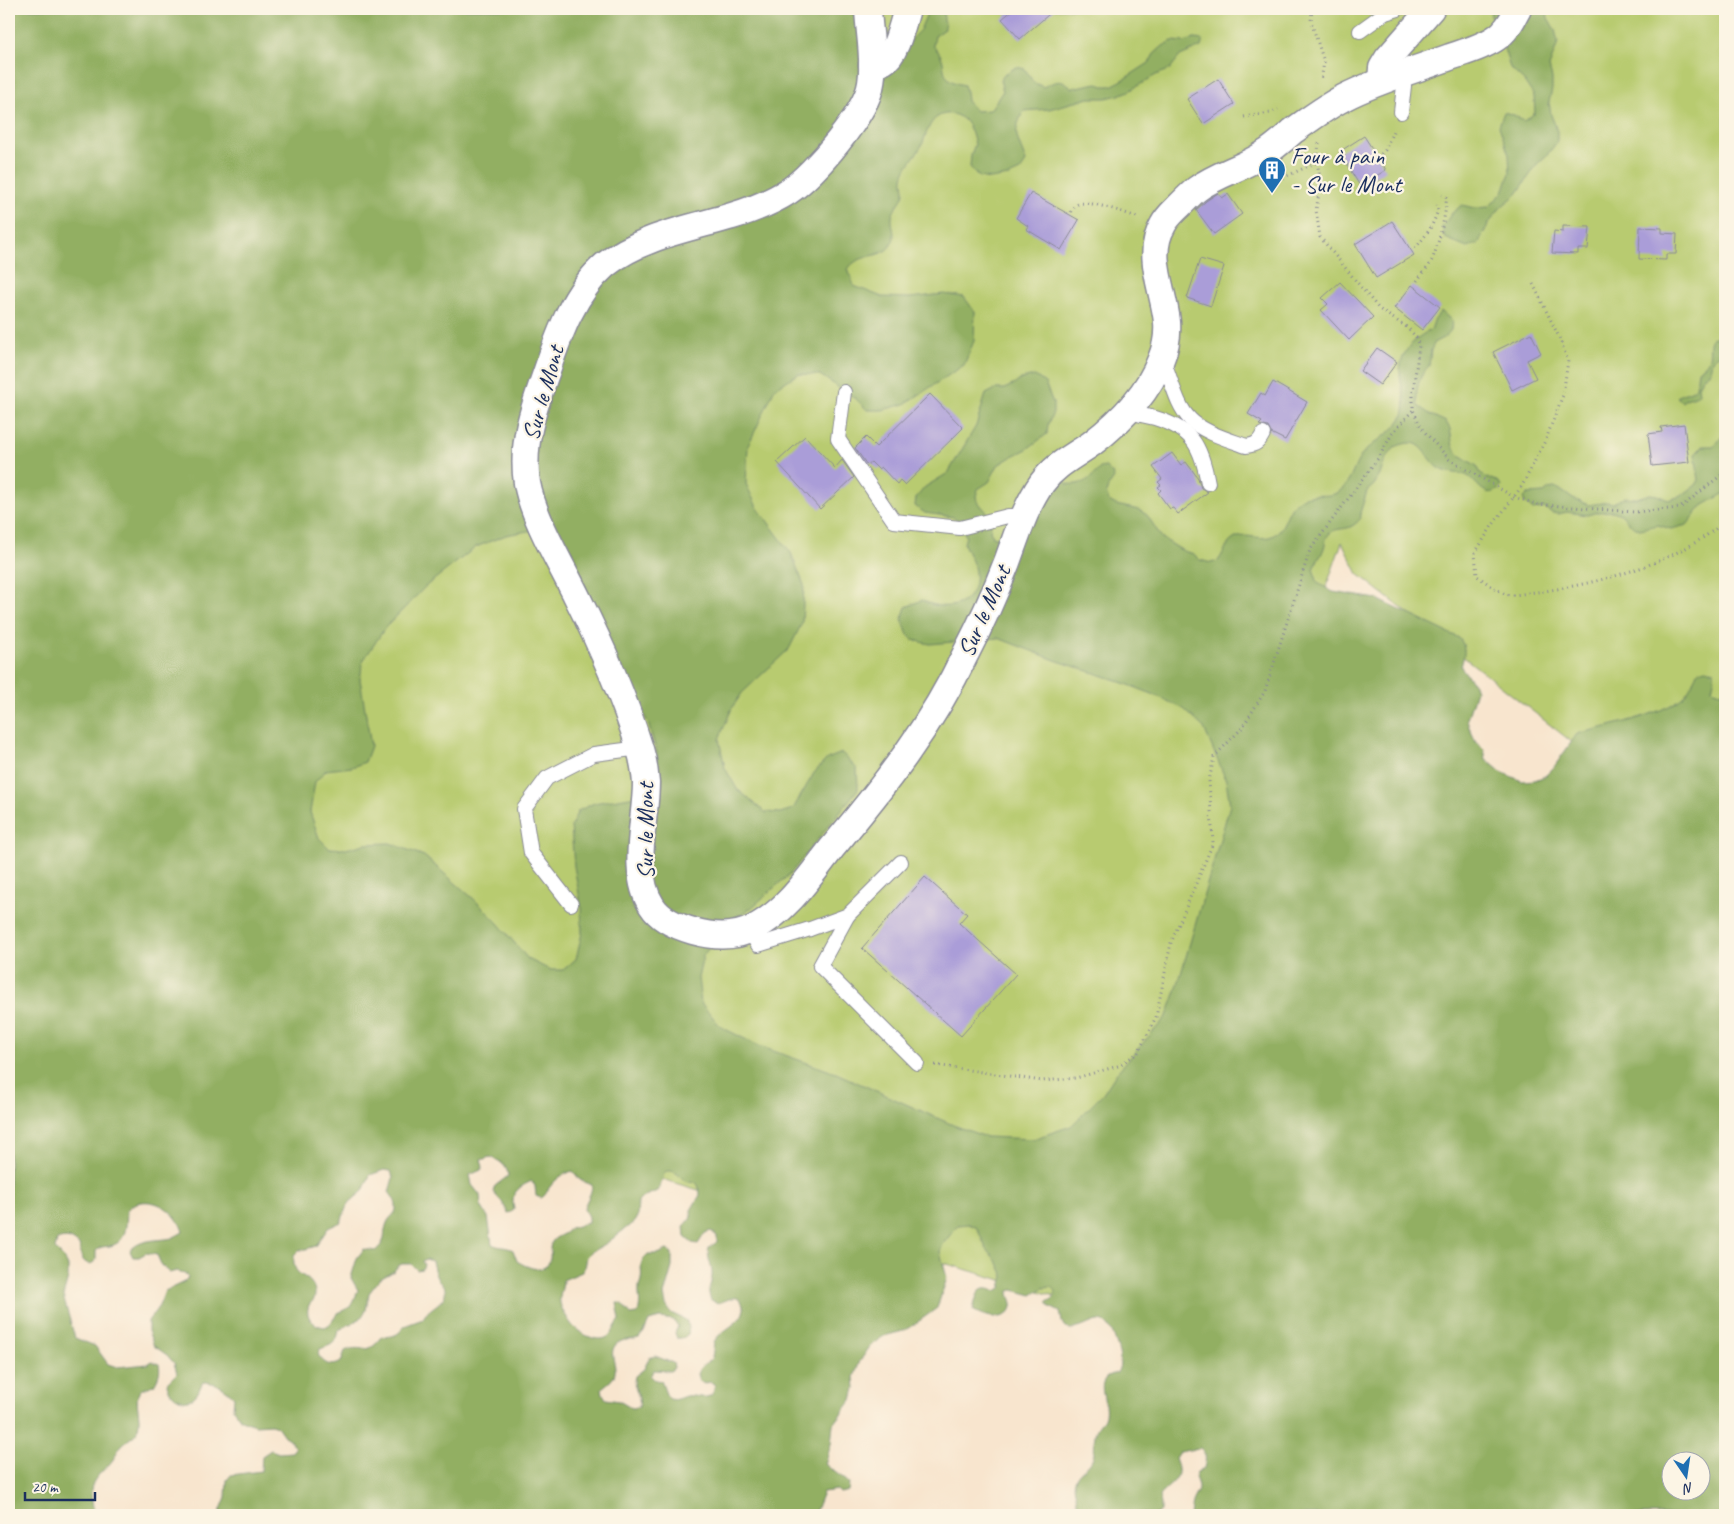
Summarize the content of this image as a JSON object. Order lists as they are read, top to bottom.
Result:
{
  "streets": {
    "street": ["Sur le Mont"]
  },
  "places": {
    "building": ["Four à pain - Sur le Mont"]
  },
  "scale_bar": "20 m",
  "north": "bottom"
}
